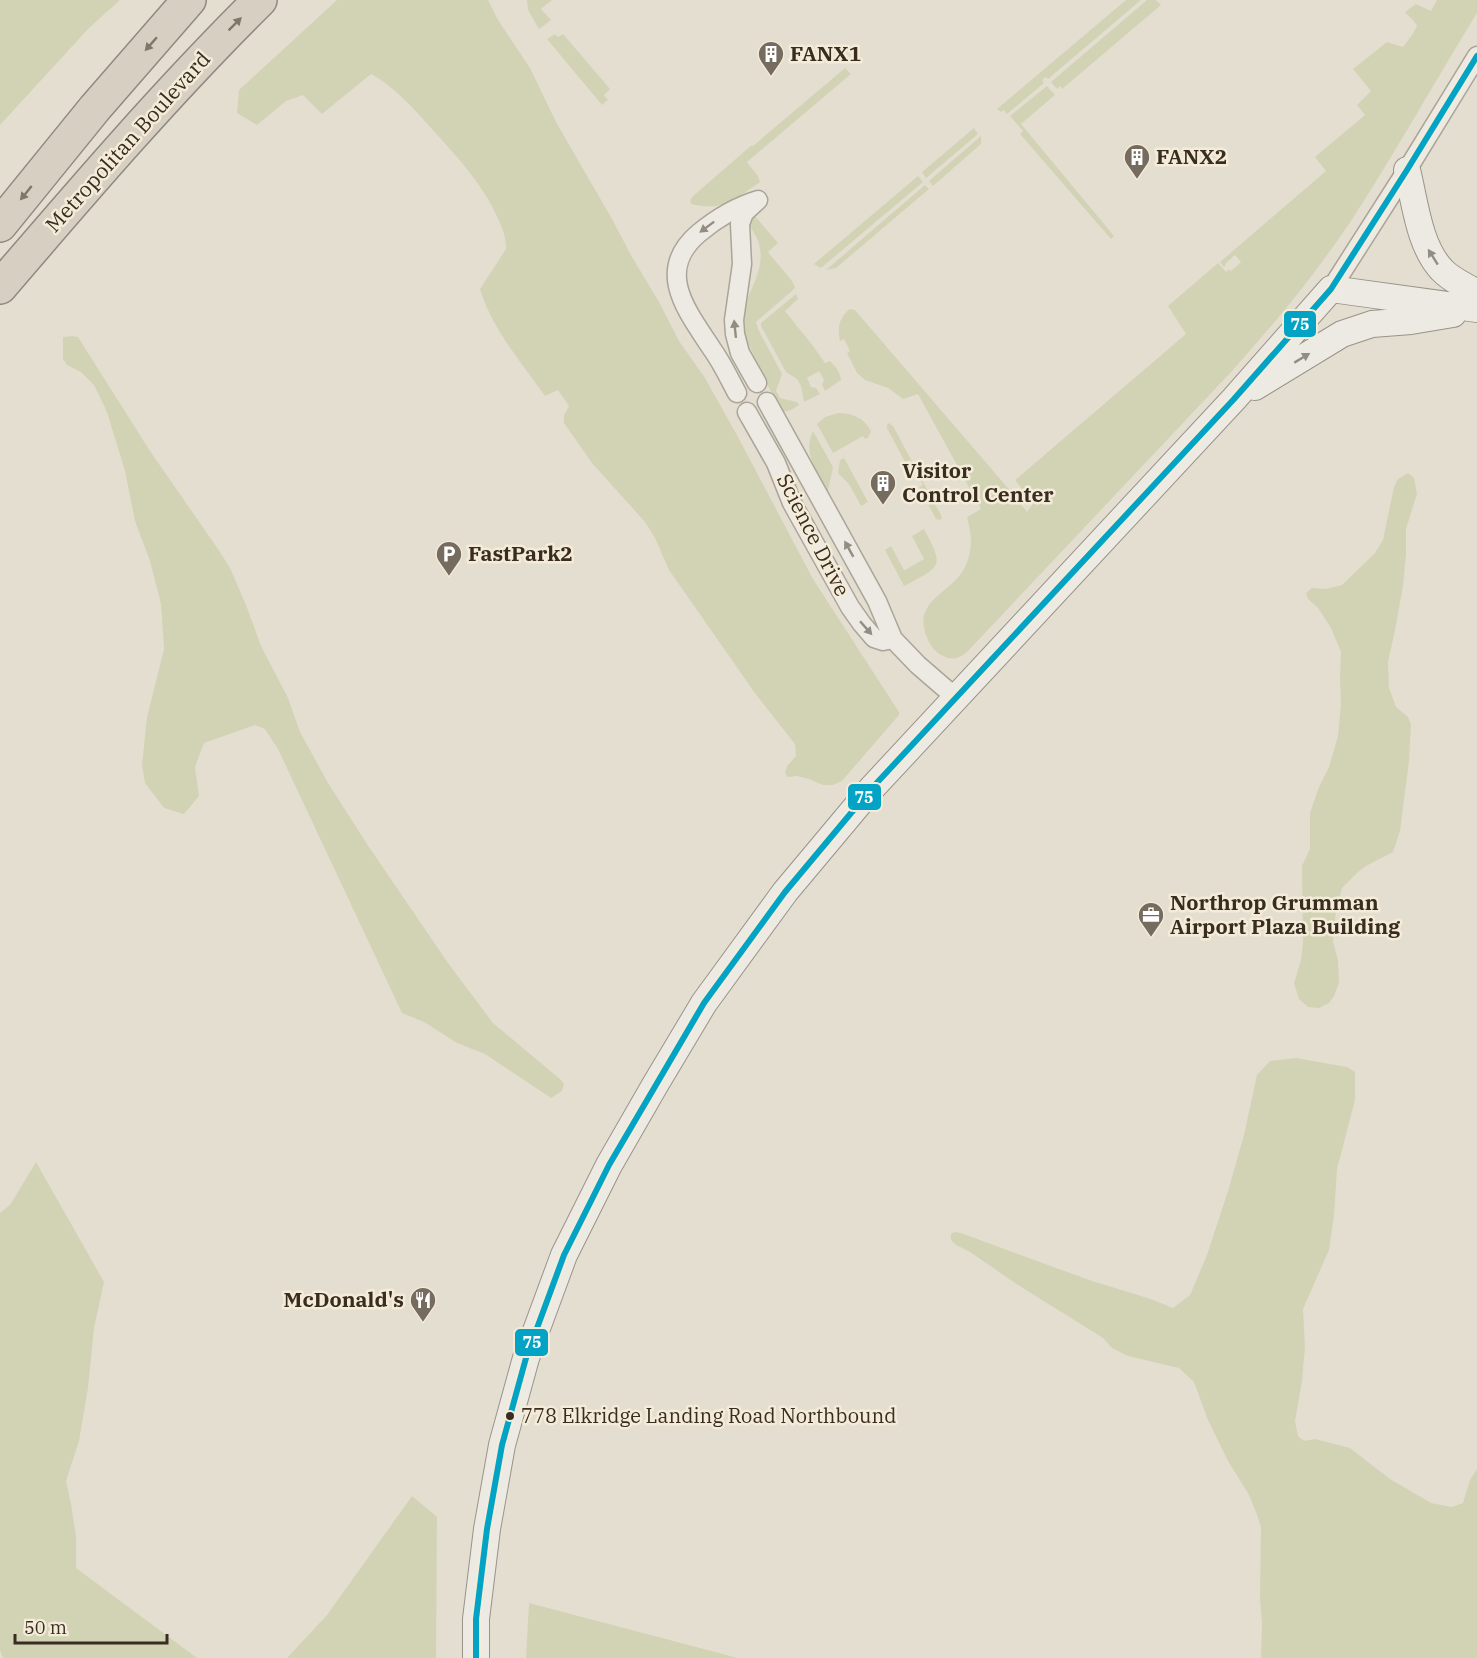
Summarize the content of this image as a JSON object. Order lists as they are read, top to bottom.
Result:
{
  "streets": {
    "highway": ["Metropolitan Boulevard"],
    "street": ["Science Drive"]
  },
  "places": {
    "building": ["FANX1", "FANX2", "Visitor Control Center"],
    "parking": ["FastPark2"],
    "office": ["Northrop Grumman Airport Plaza Building"],
    "restaurant": ["McDonald's"],
    "other": ["778 Elkridge Landing Road Northbound"]
  },
  "lines": ["transit line 75"],
  "scale_bar": "50 m"
}
